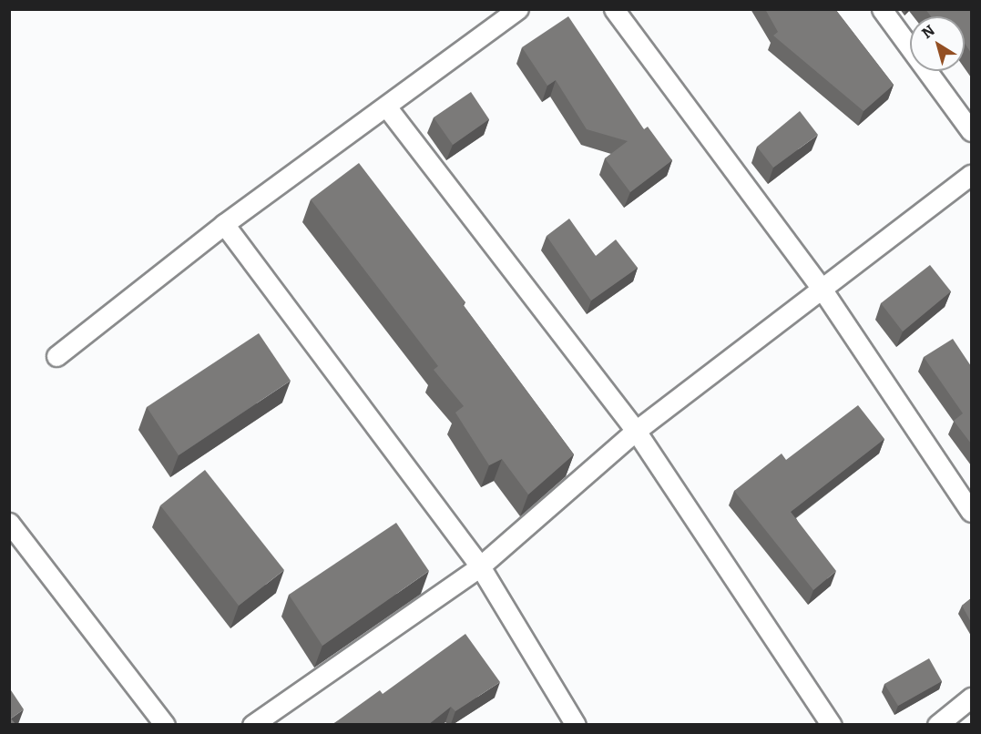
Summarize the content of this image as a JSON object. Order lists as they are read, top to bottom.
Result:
{
  "north": "top left"
}
